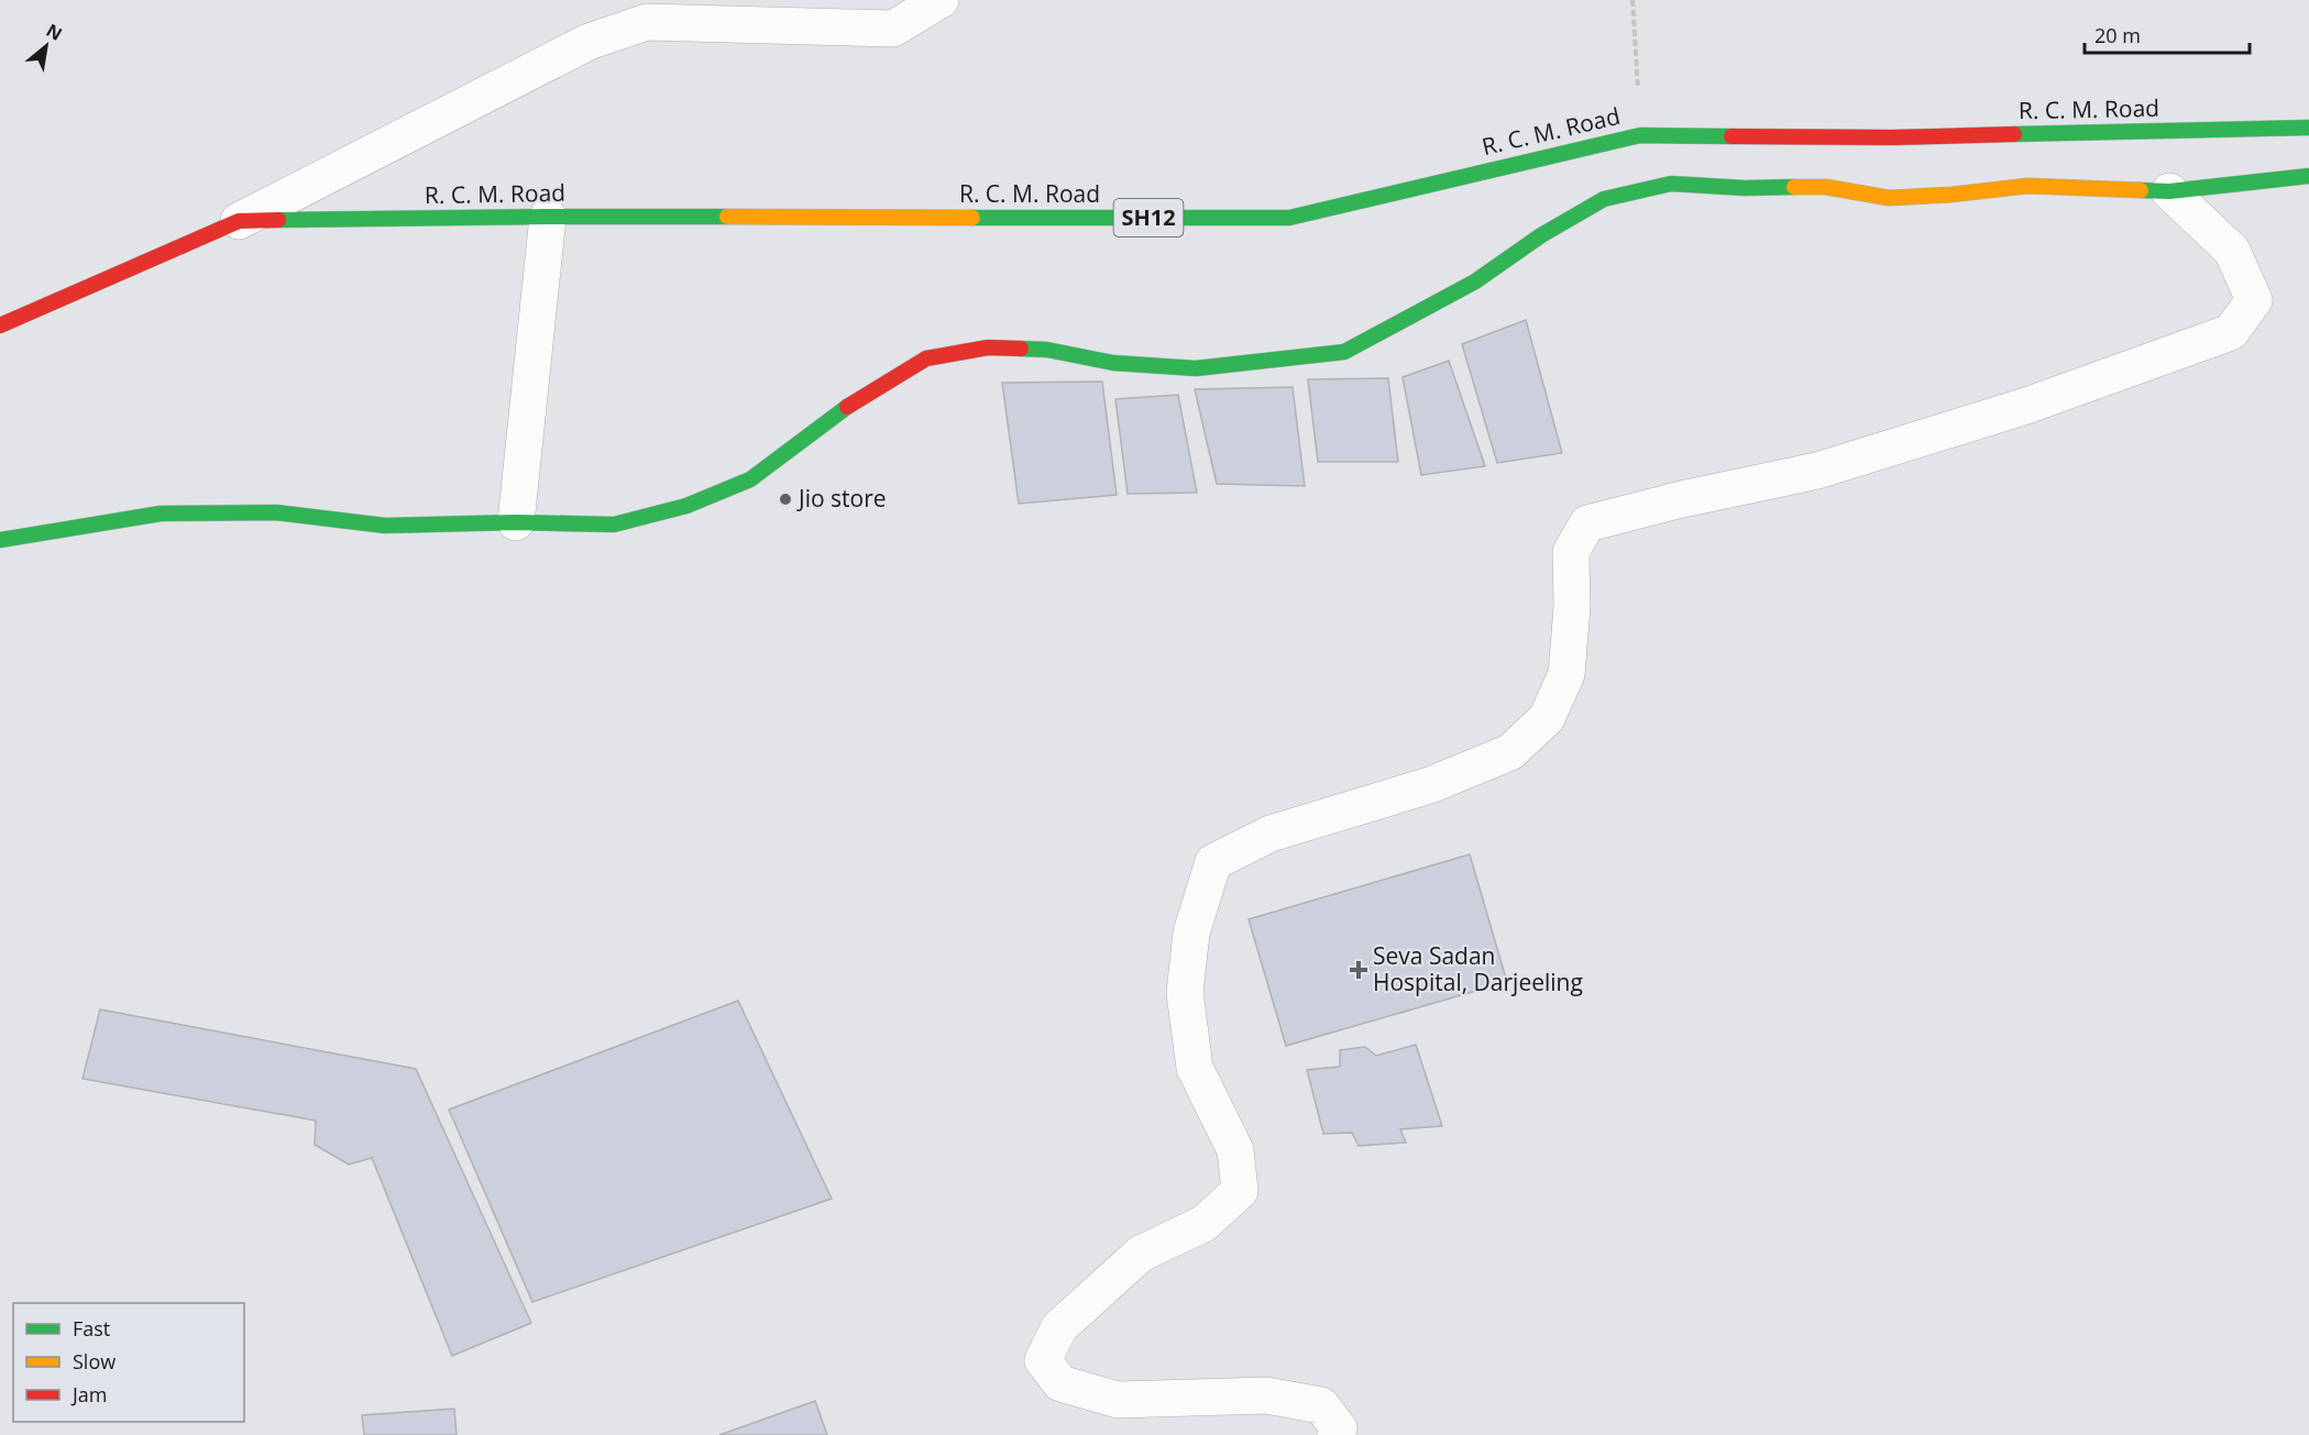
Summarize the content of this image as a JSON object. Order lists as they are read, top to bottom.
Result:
{
  "streets": {
    "street": ["R. C. M. Road", "SH12"]
  },
  "places": {
    "other": ["Jio store"],
    "health": ["Seva Sadan Hospital, Darjeeling"]
  },
  "legend": ["Fast", "Slow", "Jam"],
  "scale_bar": "20 m",
  "north": "top right"
}
